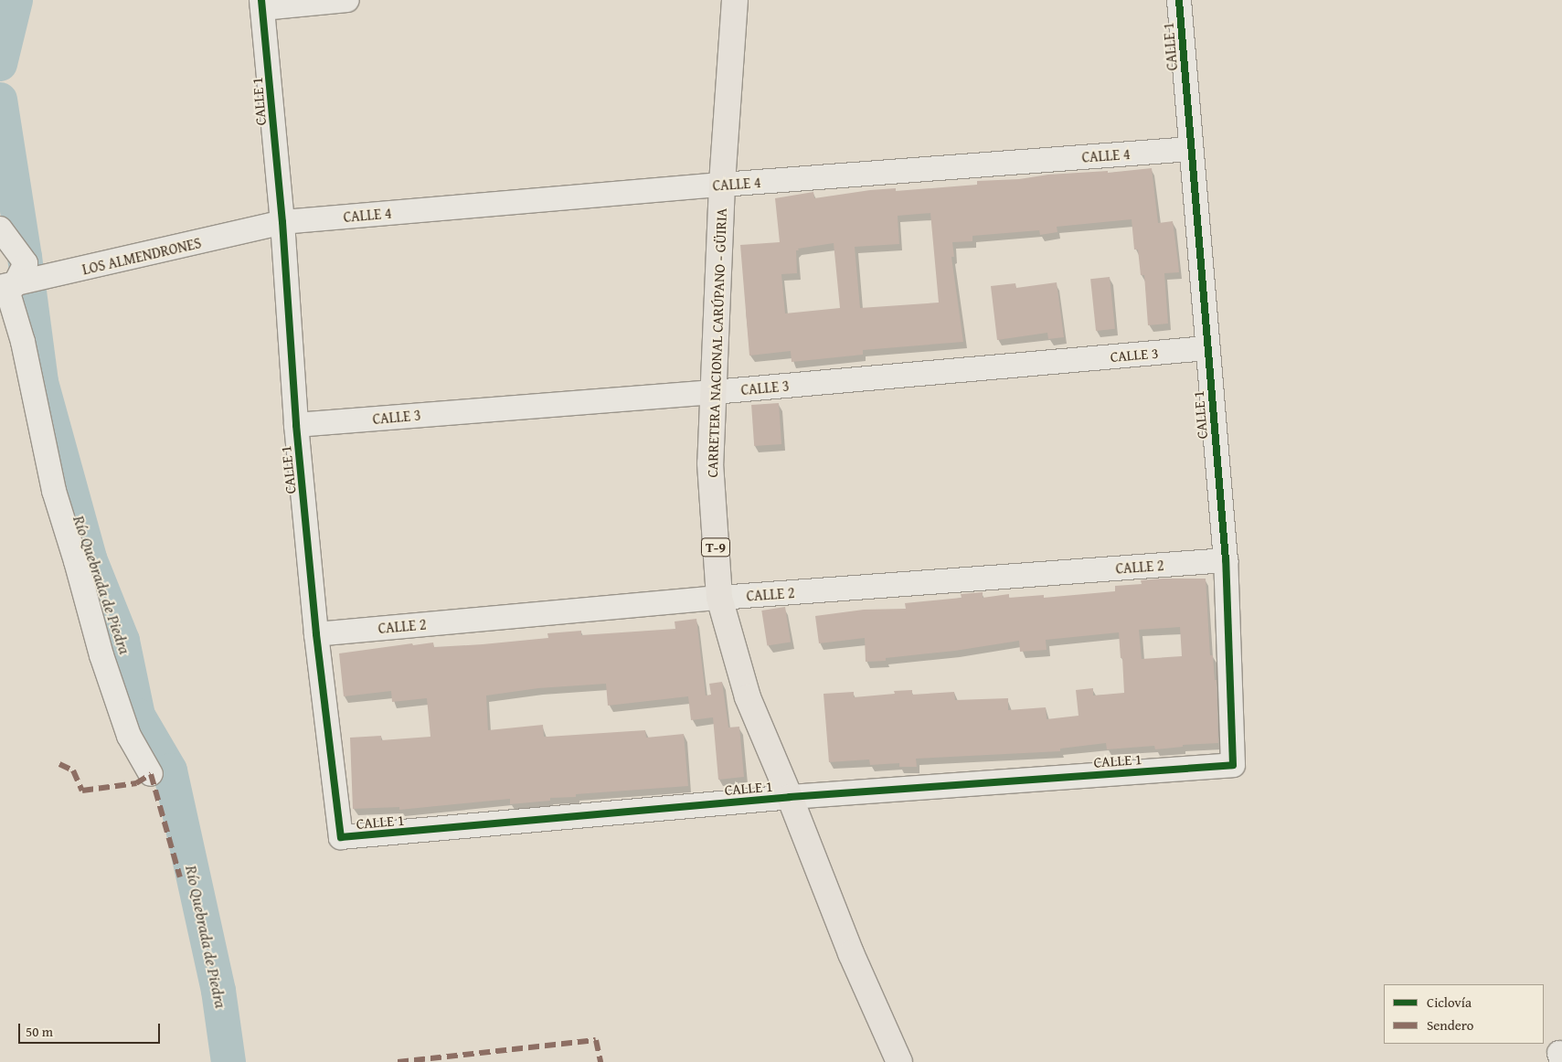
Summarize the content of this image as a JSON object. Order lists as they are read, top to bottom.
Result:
{
  "streets": {
    "highway": ["CARRETERA NACIONAL CARÚPANO - GÜIRIA", "T-9"],
    "street": [
      "CALLE 1",
      "CALLE 4",
      "LOS ALMENDRONES",
      "CALLE 3",
      "CALLE 2"
    ]
  },
  "crossings": [
    ["CALLE 1", "CALLE 4"],
    ["CALLE 1", "LOS ALMENDRONES"],
    ["CALLE 1", "CARRETERA NACIONAL CARÚPANO - GÜIRIA"],
    ["CALLE 1", "CALLE 3"],
    ["CALLE 1", "CALLE 2"],
    ["CALLE 4", "LOS ALMENDRONES"],
    ["CALLE 4", "CARRETERA NACIONAL CARÚPANO - GÜIRIA"],
    ["CARRETERA NACIONAL CARÚPANO - GÜIRIA", "CALLE 3"],
    ["CARRETERA NACIONAL CARÚPANO - GÜIRIA", "CALLE 2"]
  ],
  "water": ["Río Quebrada de Piedra"],
  "legend": ["Ciclovía", "Sendero"],
  "scale_bar": "50 m"
}
